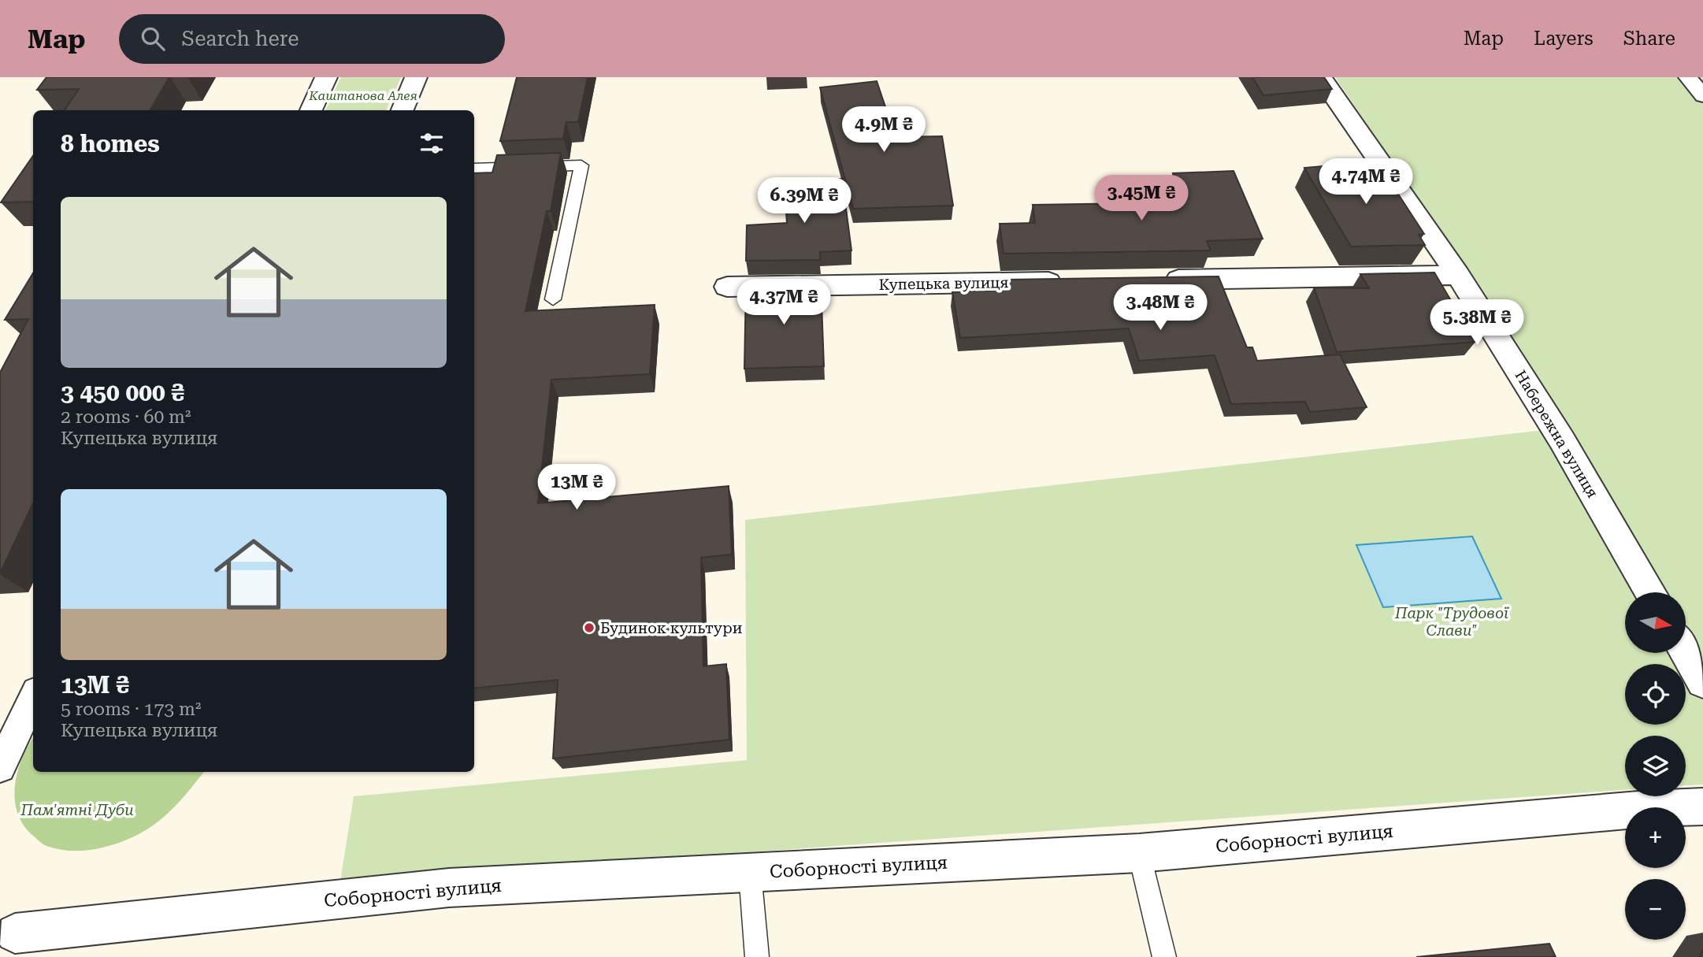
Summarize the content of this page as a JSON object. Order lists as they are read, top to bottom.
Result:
{
  "streets": {
    "street": ["Купецька вулиця", "Набережна вулиця", "Соборності вулиця"]
  },
  "parks": ["Каштанова Алея", "Парк \"Трудової Слави\"", "Пам'ятні Дуби"],
  "places": ["Будинок культури"],
  "north": "right",
  "page": {
    "header": "Map",
    "search": "Search here",
    "nav": ["Map", "Layers", "Share"],
    "price": [
      "4.9M ₴",
      "4.74M ₴",
      "3.45M ₴",
      "6.39M ₴",
      "4.37M ₴",
      "3.48M ₴",
      "5.38M ₴",
      "13M ₴"
    ],
    "heading": "8 homes",
    "list": [
      {
        "name": "3 450 000 ₴",
        "note": "2 rooms · 60 m² · Купецька вулиця"
      },
      {
        "name": "13M ₴",
        "note": "5 rooms · 173 m² · Купецька вулиця"
      }
    ],
    "map_buttons": ["+", "−"]
  }
}
